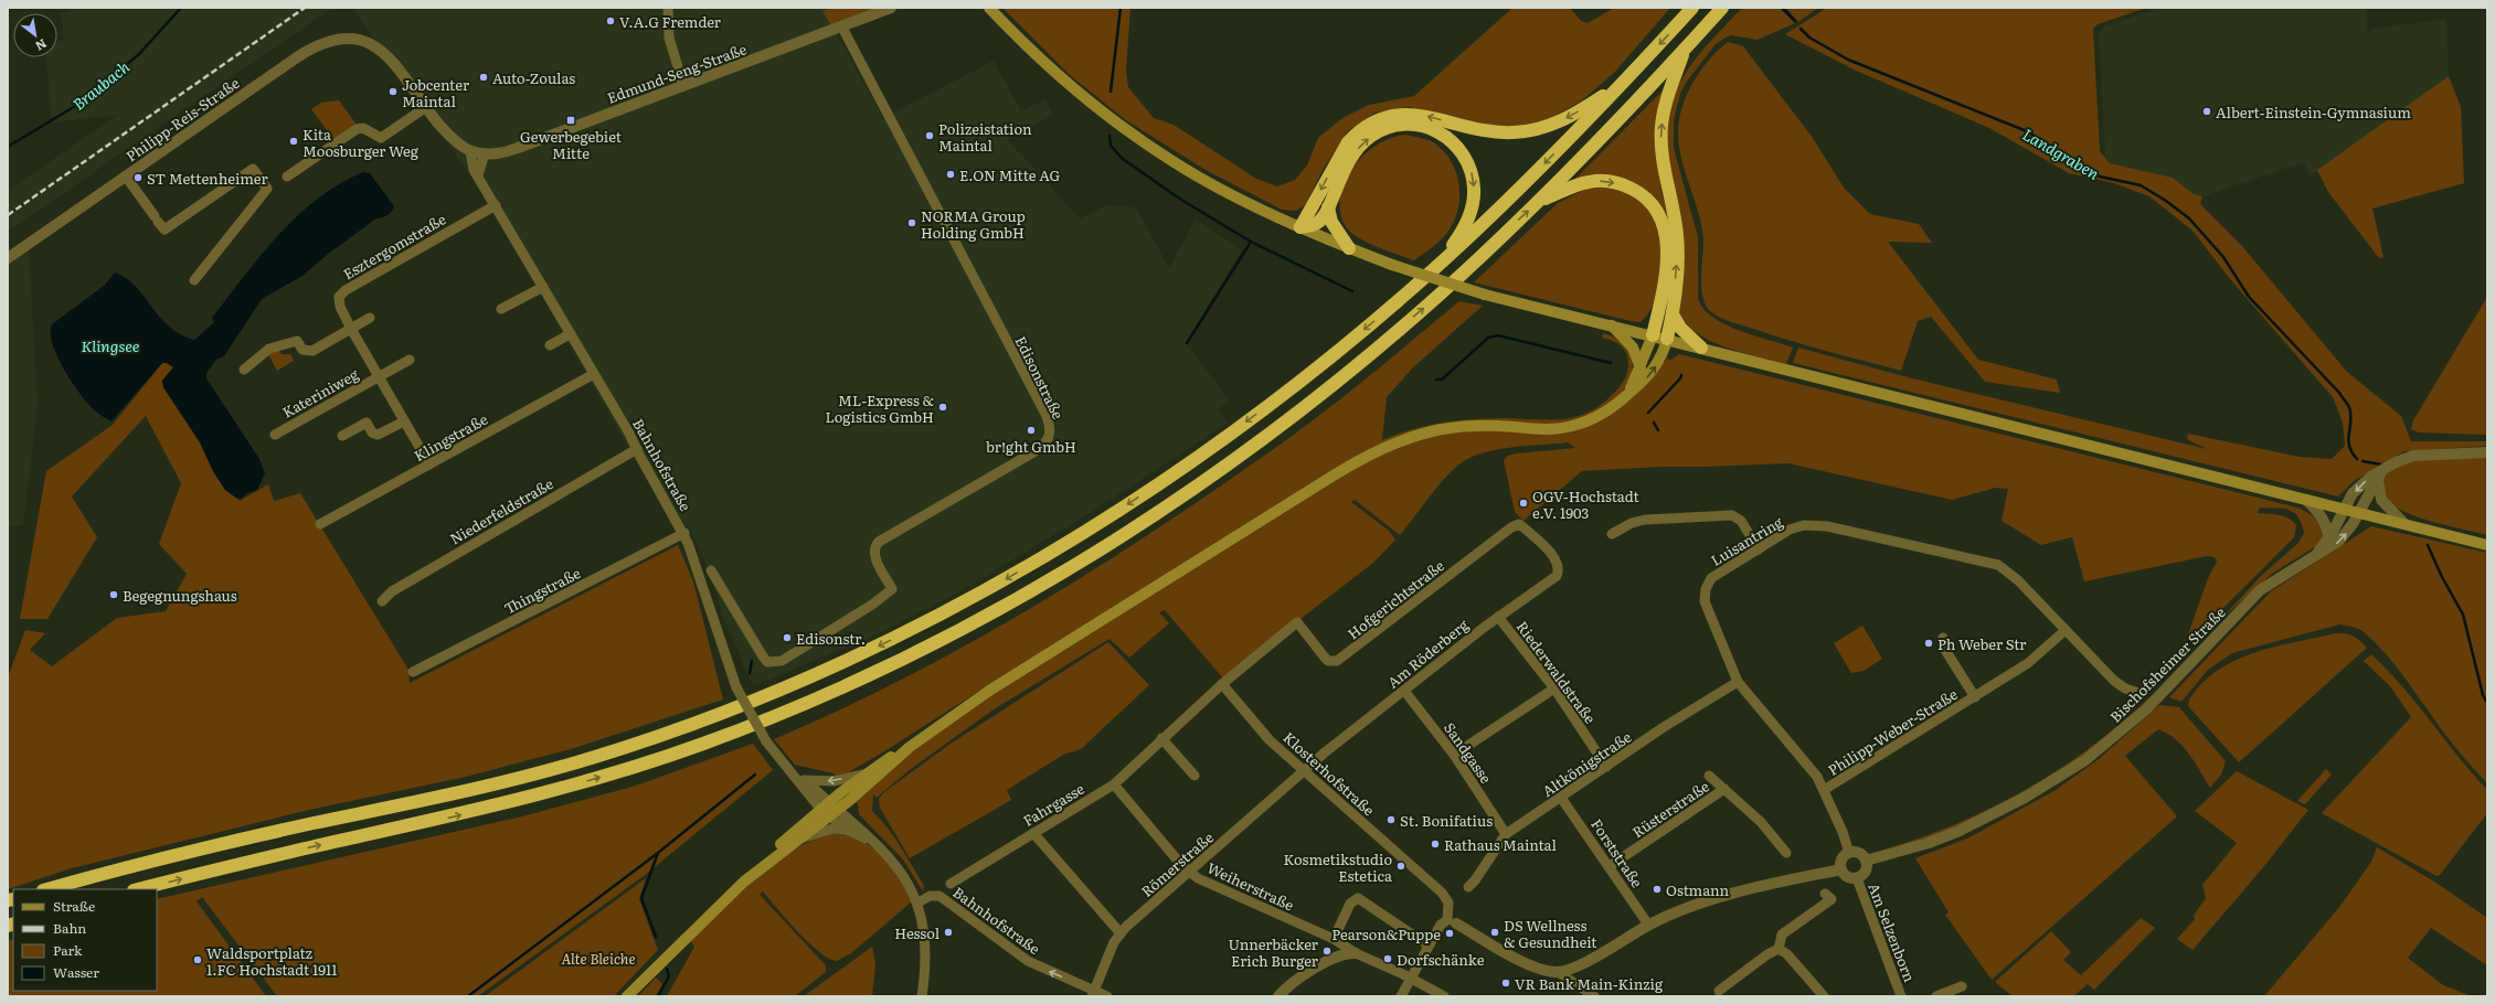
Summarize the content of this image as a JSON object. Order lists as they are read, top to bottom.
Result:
{
  "streets": {
    "street": [
      "Edmund-Seng-Straße",
      "Philipp-Reis-Straße",
      "Esztergomstraße",
      "Edisonstraße",
      "Kateriniweg",
      "Klingstraße",
      "Bahnhofstraße",
      "Niederfeldstraße",
      "Luisantring",
      "Thingstraße",
      "Hofgerichtstraße",
      "Am Röderberg",
      "Bischofsheimer Straße",
      "Riederwaldstraße",
      "Philipp-Weber-Straße",
      "Sandgasse",
      "Altkönigstraße",
      "Klosterhofstraße",
      "Fahrgasse",
      "Rüsterstraße",
      "Forststraße",
      "Römerstraße",
      "Weiherstraße",
      "Am Selzenborn"
    ]
  },
  "crossings": [
    ["Edmund-Seng-Straße", "Edisonstraße"],
    ["Edmund-Seng-Straße", "Bahnhofstraße"],
    ["Esztergomstraße", "Kateriniweg"],
    ["Esztergomstraße", "Klingstraße"],
    ["Esztergomstraße", "Bahnhofstraße"],
    ["Klingstraße", "Bahnhofstraße"],
    ["Bahnhofstraße", "Niederfeldstraße"],
    ["Bahnhofstraße", "Thingstraße"],
    ["Bahnhofstraße", "Römerstraße"],
    ["Luisantring", "Bischofsheimer Straße"],
    ["Luisantring", "Philipp-Weber-Straße"],
    ["Luisantring", "Altkönigstraße"],
    ["Luisantring", "Am Selzenborn"],
    ["Hofgerichtstraße", "Am Röderberg"],
    ["Hofgerichtstraße", "Fahrgasse"],
    ["Am Röderberg", "Riederwaldstraße"],
    ["Am Röderberg", "Sandgasse"],
    ["Am Röderberg", "Klosterhofstraße"],
    ["Am Röderberg", "Römerstraße"],
    ["Bischofsheimer Straße", "Am Selzenborn"],
    ["Riederwaldstraße", "Altkönigstraße"],
    ["Sandgasse", "Altkönigstraße"],
    ["Altkönigstraße", "Forststraße"],
    ["Klosterhofstraße", "Fahrgasse"],
    ["Klosterhofstraße", "Römerstraße"],
    ["Fahrgasse", "Weiherstraße"],
    ["Rüsterstraße", "Forststraße"],
    ["Römerstraße", "Weiherstraße"]
  ],
  "water": ["Braubach", "Landgraben", "Klingsee"],
  "parks": ["Alte Bleiche"],
  "places": {
    "other": [
      "V.A.G Fremder",
      "Auto-Zoulas",
      "Jobcenter Maintal",
      "Albert-Einstein-Gymnasium",
      "Polizeistation Maintal",
      "Kita Moosburger Weg",
      "E.ON Mitte AG",
      "ST Mettenheimer",
      "NORMA Group Holding GmbH",
      "ML-Express & Logistics GmbH",
      "br!ght GmbH",
      "OGV-Hochstadt e.V. 1903",
      "Begegnungshaus",
      "Edisonstr.",
      "Ph Weber Str",
      "St. Bonifatius",
      "Rathaus Maintal",
      "Kosmetikstudio Estetica",
      "Ostmann",
      "Hessol",
      "DS Wellness & Gesundheit",
      "Pearson&Puppe",
      "Unnerbäcker Erich Burger",
      "Dorfschänke",
      "Waldsportplatz 1.FC Hochstadt 1911",
      "VR Bank Main-Kinzig"
    ],
    "transit": ["Gewerbegebiet Mitte"]
  },
  "legend": [
    "Straße",
    "Bahn",
    "Park",
    "Wasser"
  ],
  "north": "bottom right"
}
